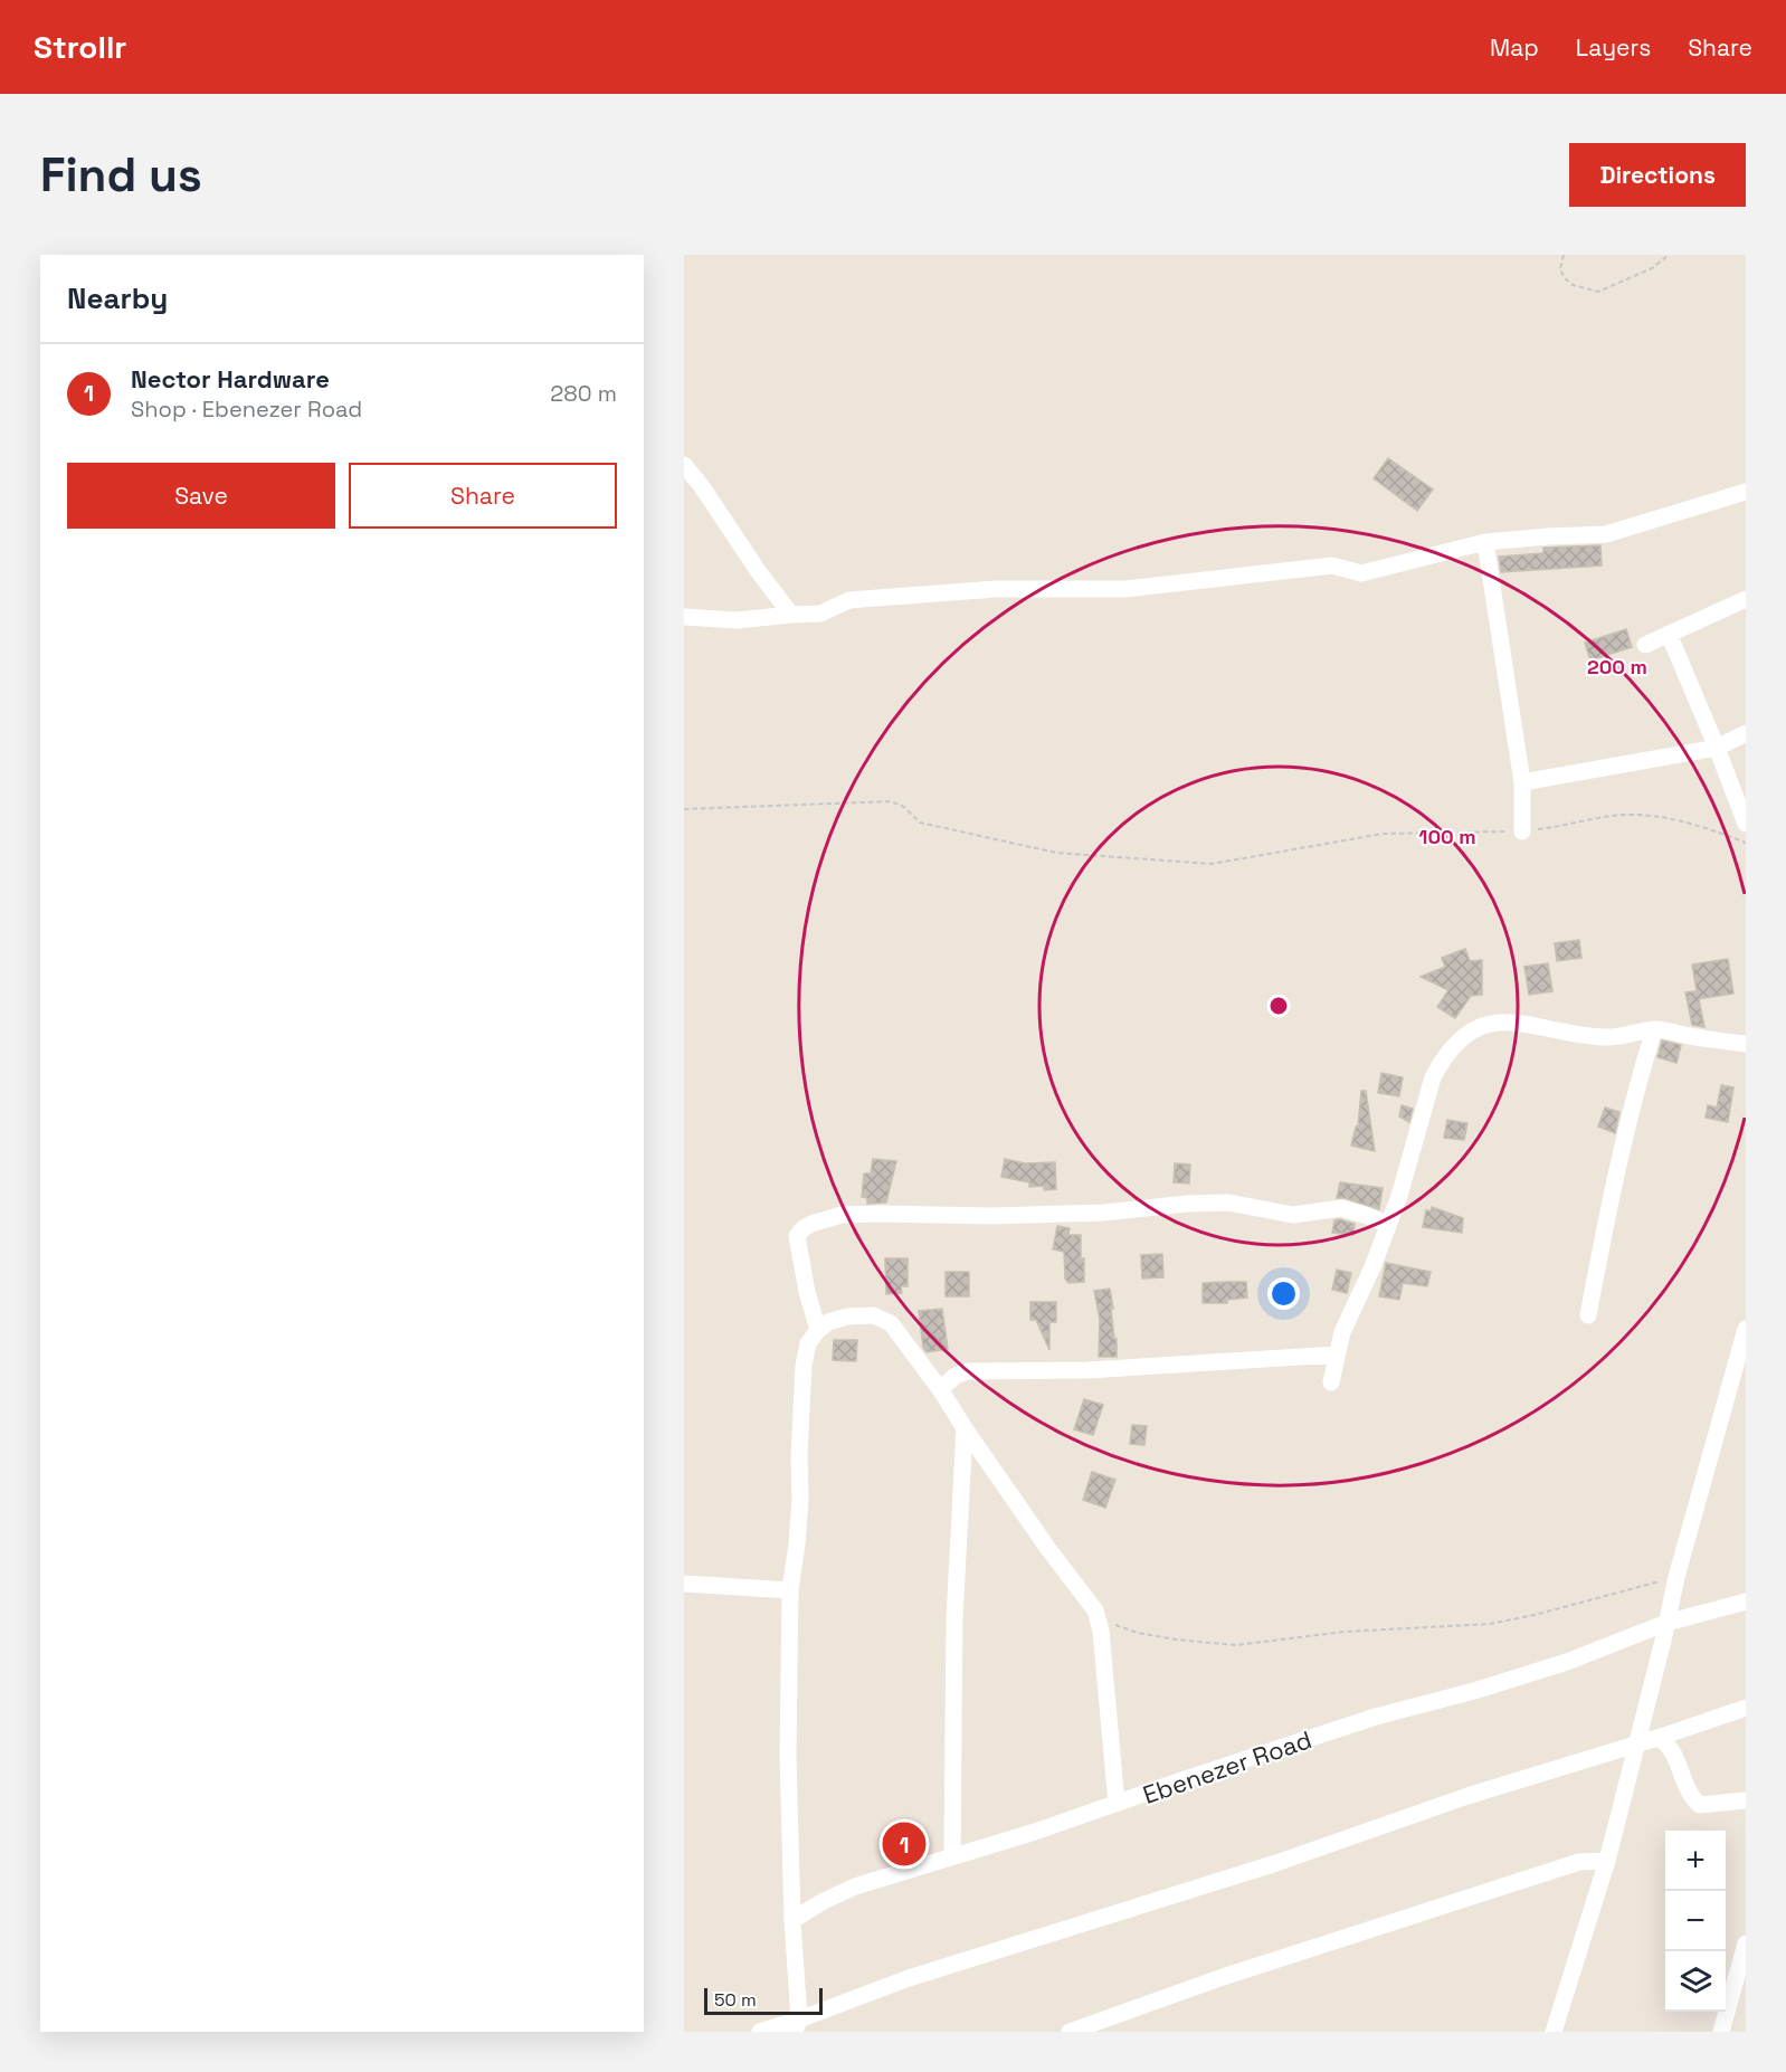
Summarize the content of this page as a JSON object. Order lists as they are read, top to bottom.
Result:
{
  "streets": {
    "street": ["Ebenezer Road"]
  },
  "scale_bar": "50 m",
  "page": {
    "header": "Strollr",
    "nav": ["Map", "Layers", "Share"],
    "buttons": [
      "Directions",
      ["Save", "Share"]
    ],
    "title": "Find us",
    "heading": "Nearby",
    "list": [
      {
        "mark": "1",
        "name": "Nector Hardware",
        "note": "Shop · Ebenezer Road",
        "value": "280 m"
      }
    ],
    "pins": "1",
    "map_buttons": ["+", "−"],
    "scale": "50 m"
  },
  "rings": ["200 m", "100 m"]
}
